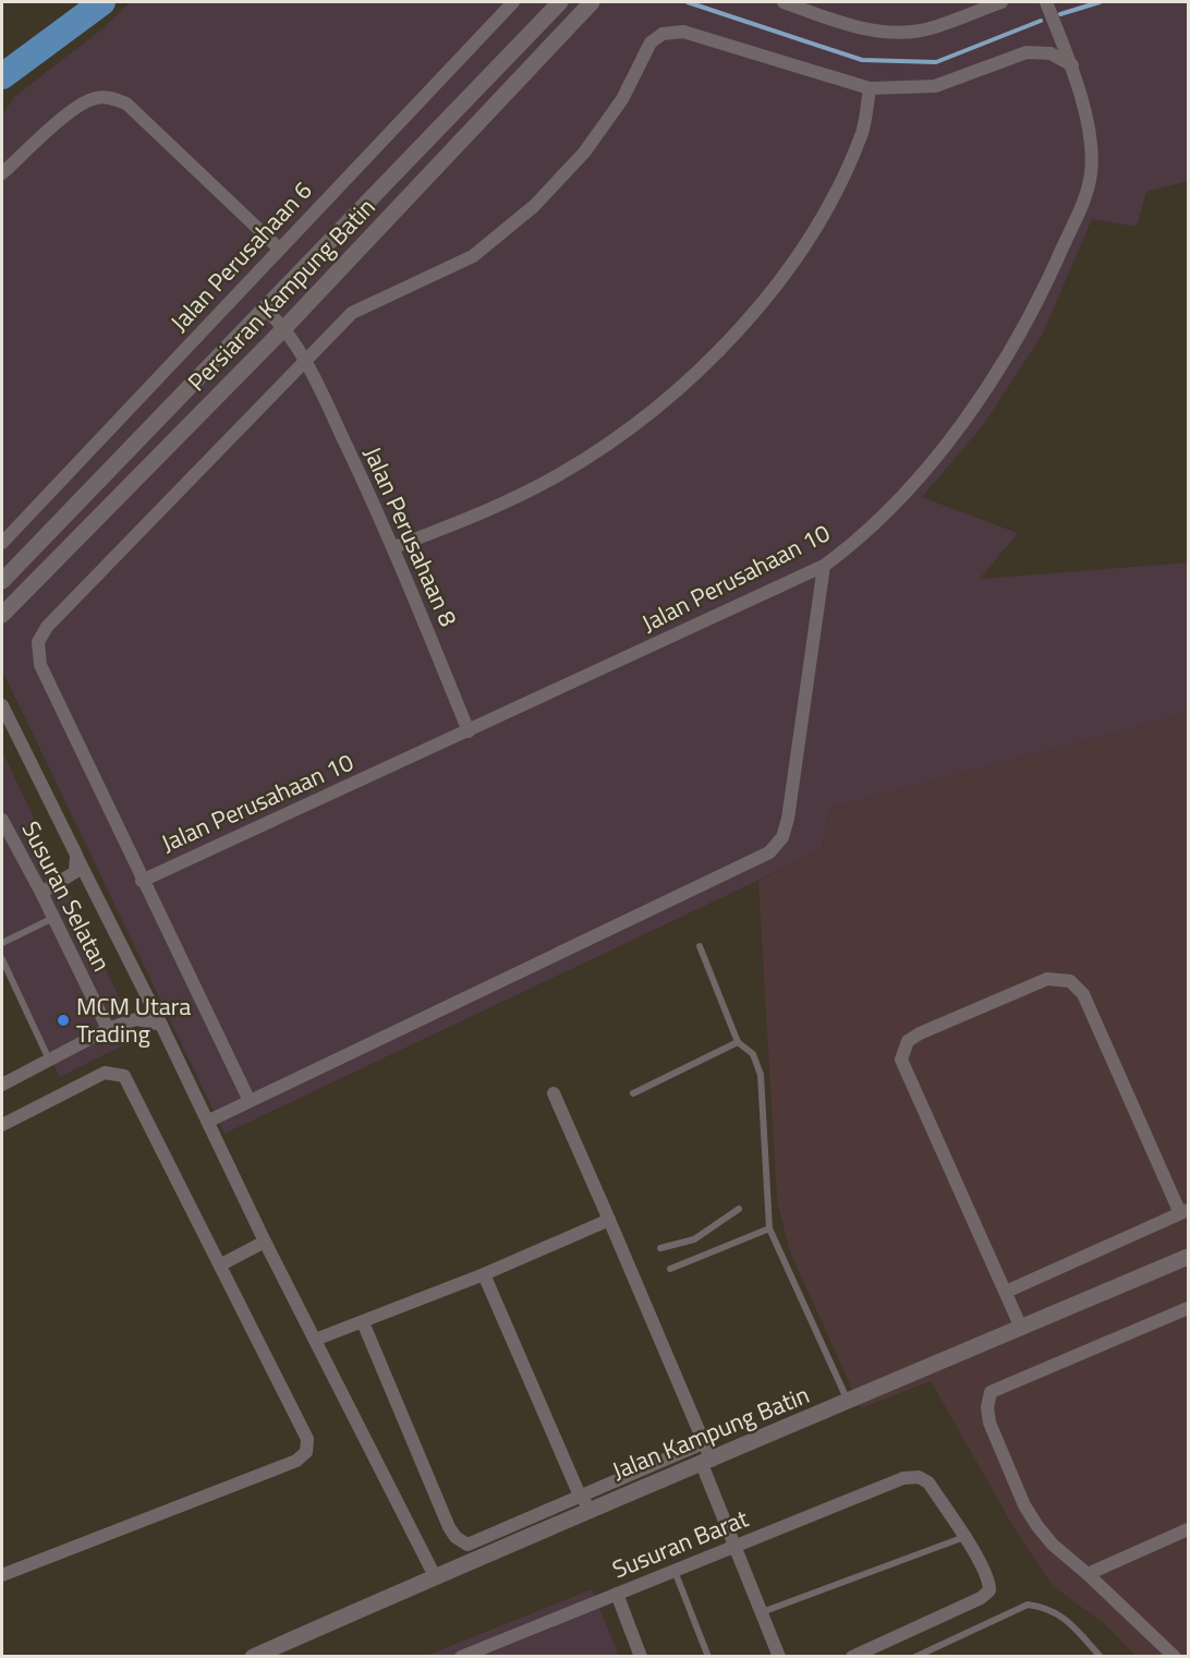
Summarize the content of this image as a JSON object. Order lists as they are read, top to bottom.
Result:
{
  "streets": {
    "street": [
      "Jalan Perusahaan 6",
      "Persiaran Kampung Batin",
      "Jalan Perusahaan 8",
      "Jalan Perusahaan 10",
      "Susuran Selatan",
      "Jalan Kampung Batin",
      "Susuran Barat"
    ]
  },
  "crossings": [
    ["Persiaran Kampung Batin", "Jalan Perusahaan 8"],
    ["Jalan Perusahaan 8", "Jalan Perusahaan 10"]
  ],
  "places": ["MCM Utara Trading"]
}
